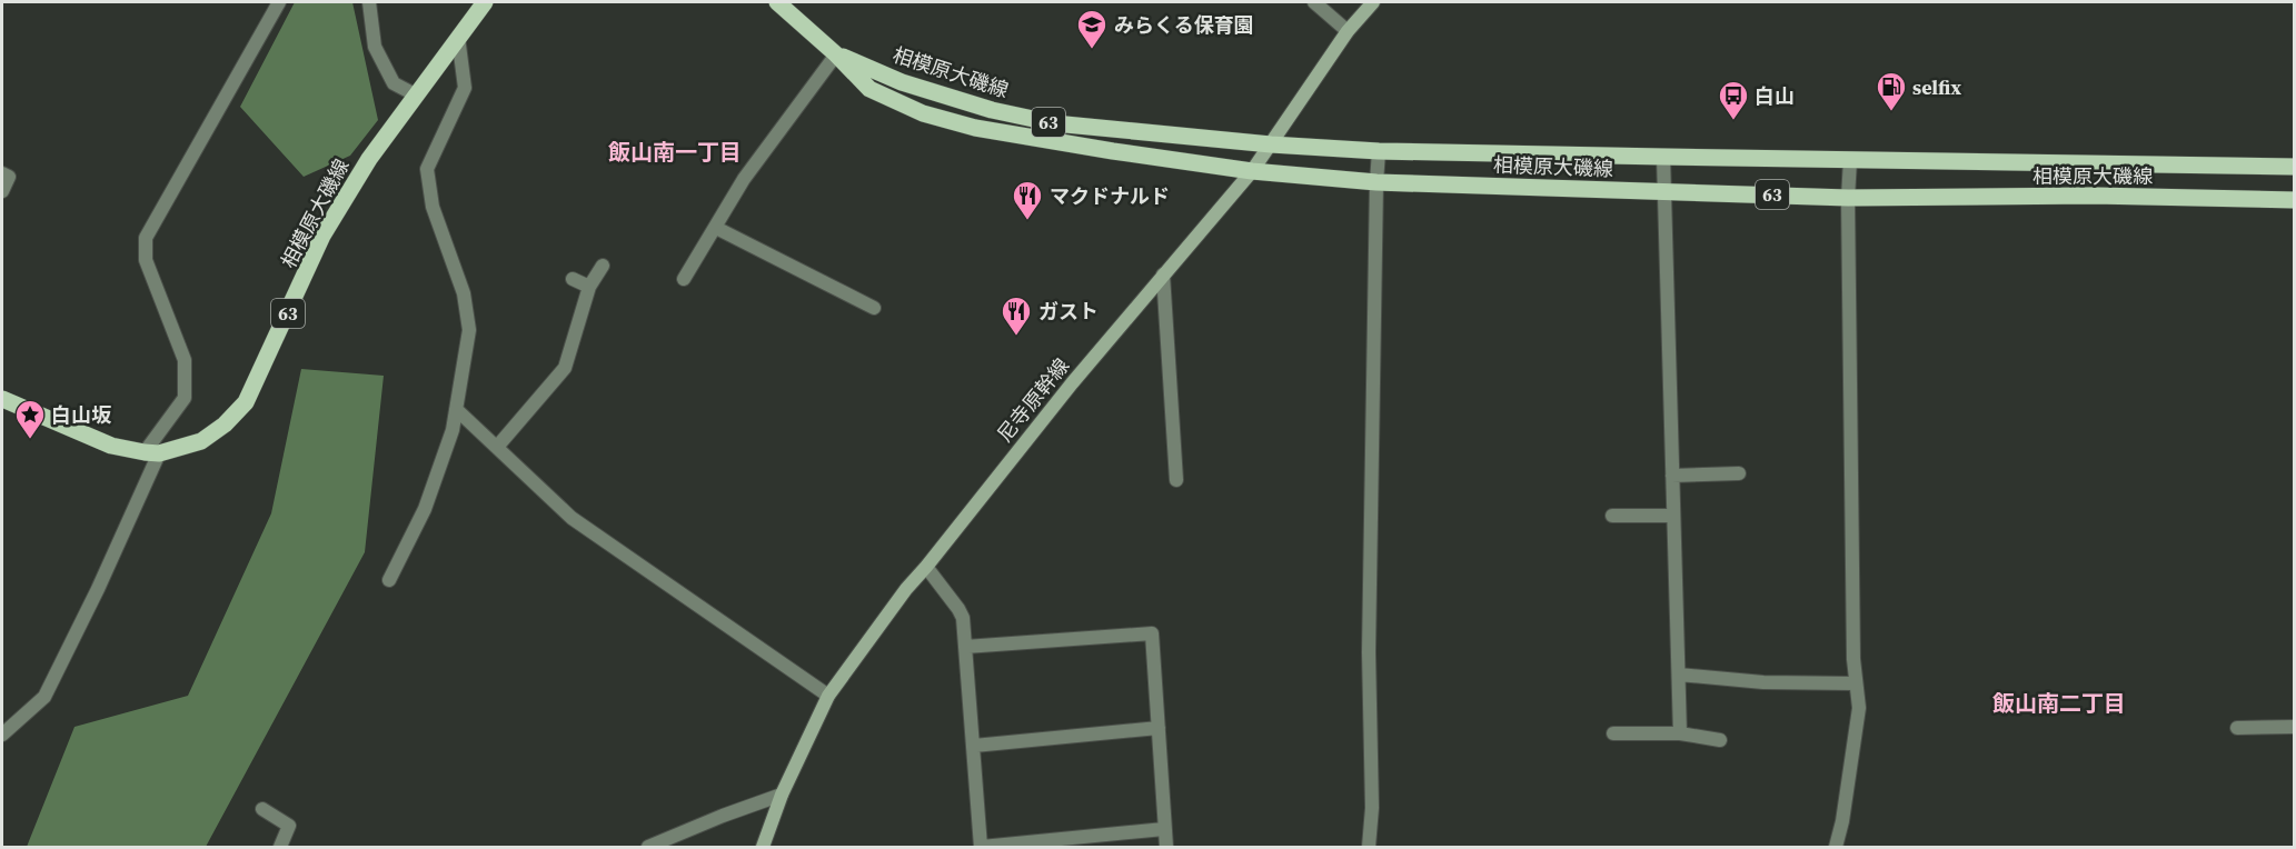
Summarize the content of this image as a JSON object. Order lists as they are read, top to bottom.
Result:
{
  "streets": {
    "main road": ["相模原大磯線", "63"],
    "street": ["尼寺原幹線"]
  },
  "crossings": [
    ["相模原大磯線", "尼寺原幹線"]
  ],
  "districts": ["飯山南一丁目", "飯山南二丁目"],
  "places": {
    "school or university": ["みらくる保育園"],
    "fuel station": ["selfix"],
    "bus stop": ["白山"],
    "restaurant": ["マクドナルド", "ガスト"],
    "place": ["白山坂"]
  }
}
